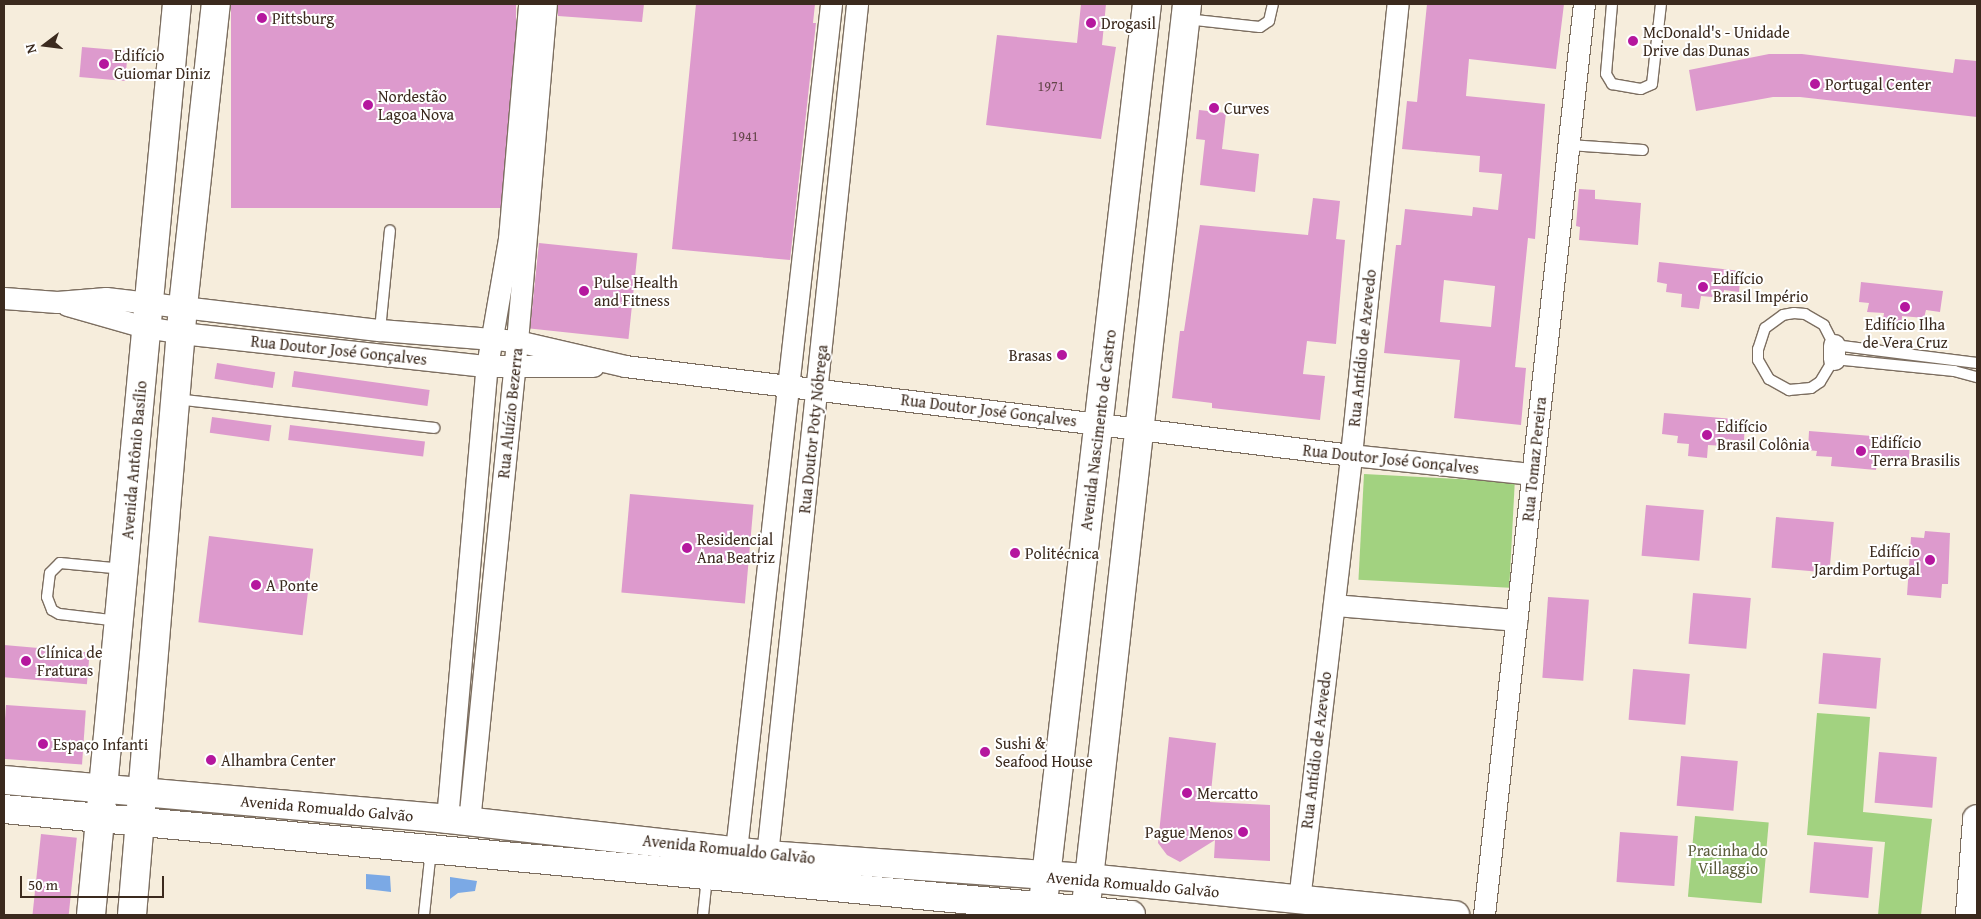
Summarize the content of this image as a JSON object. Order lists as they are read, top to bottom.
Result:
{
  "streets": {
    "main road": ["Avenida Nascimento de Castro", "Avenida Antônio Basílio", "Avenida Romualdo Galvão"],
    "street": [
      "Rua Antídio de Azevedo",
      "Rua Doutor José Gonçalves",
      "Rua Aluízio Bezerra",
      "Rua Doutor Poty Nóbrega",
      "Rua Tomaz Pereira"
    ]
  },
  "crossings": [
    ["Rua Antídio de Azevedo", "Rua Doutor José Gonçalves"],
    ["Rua Antídio de Azevedo", "Avenida Romualdo Galvão"],
    ["Rua Doutor José Gonçalves", "Rua Aluízio Bezerra"],
    ["Rua Doutor José Gonçalves", "Rua Doutor Poty Nóbrega"],
    ["Rua Doutor José Gonçalves", "Avenida Nascimento de Castro"],
    ["Rua Doutor José Gonçalves", "Rua Tomaz Pereira"],
    ["Rua Doutor José Gonçalves", "Avenida Antônio Basílio"],
    ["Rua Aluízio Bezerra", "Avenida Romualdo Galvão"],
    ["Rua Doutor Poty Nóbrega", "Avenida Romualdo Galvão"],
    ["Avenida Nascimento de Castro", "Avenida Romualdo Galvão"],
    ["Avenida Antônio Basílio", "Avenida Romualdo Galvão"]
  ],
  "parks": ["Pracinha do Villaggio"],
  "places": [
    "Pittsburg",
    "Drogasil",
    "McDonald's - Unidade Drive das Dunas",
    "Edifício Guiomar Diniz",
    "Portugal Center",
    "Nordestão Lagoa Nova",
    "Curves",
    "Edifício Brasil Império",
    "Pulse Health and Fitness",
    "Edifício Ilha de Vera Cruz",
    "Brasas",
    "Edifício Brasil Colônia",
    "Edifício Terra Brasilis",
    "Residencial Ana Beatriz",
    "Politécnica",
    "Edifício Jardim Portugal",
    "A Ponte",
    "Clínica de Fraturas",
    "Espaço Infanti",
    "Sushi & Seafood House",
    "Alhambra Center",
    "Mercatto",
    "Pague Menos"
  ],
  "house_numbers": ["1971", "1941"],
  "scale_bar": "50 m",
  "north": "left"
}
